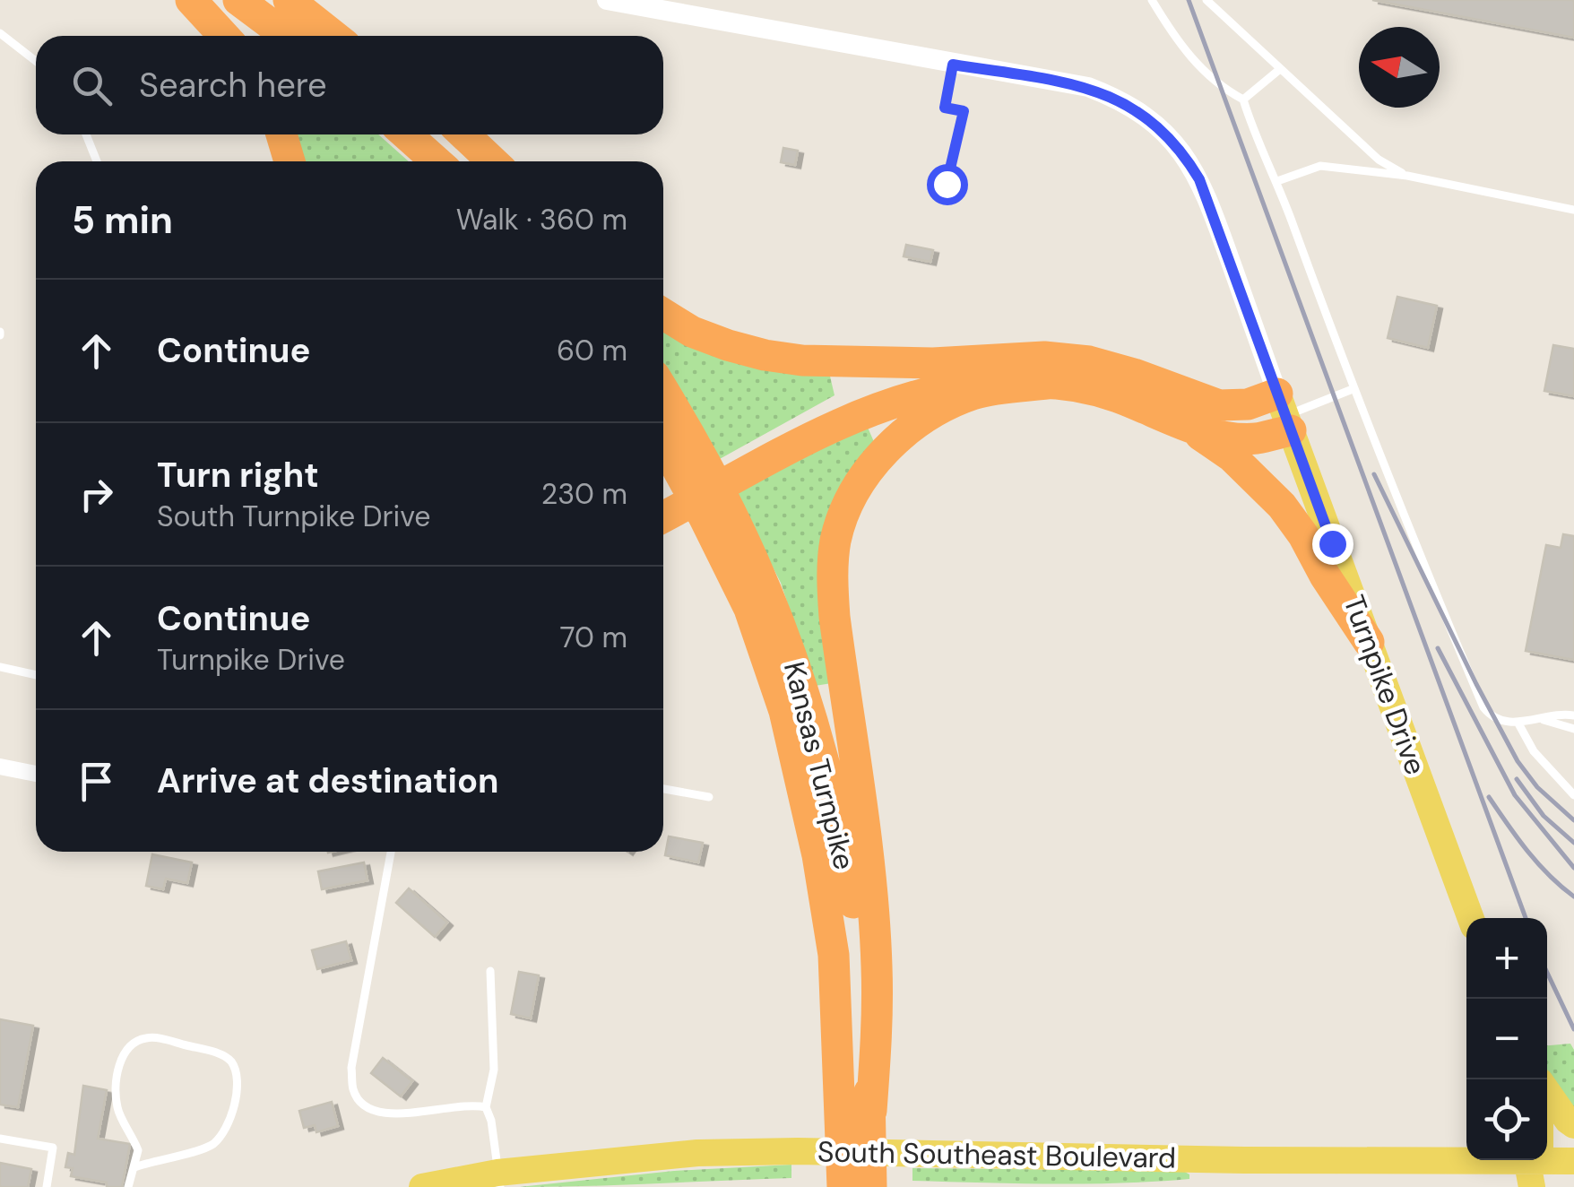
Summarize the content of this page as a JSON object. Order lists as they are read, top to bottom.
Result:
{
  "streets": {
    "highway": ["Kansas Turnpike"],
    "main road": ["Turnpike Drive", "South Southeast Boulevard"]
  },
  "north": "left",
  "page": {
    "search": "Search here",
    "heading": ["5 min", "Walk · 360 m"],
    "list": [
      ["Continue", "60 m"],
      ["Turn right", "South Turnpike Drive", "230 m"],
      ["Continue", "Turnpike Drive", "70 m"],
      "Arrive at destination"
    ],
    "map_buttons": ["+", "−"]
  }
}
